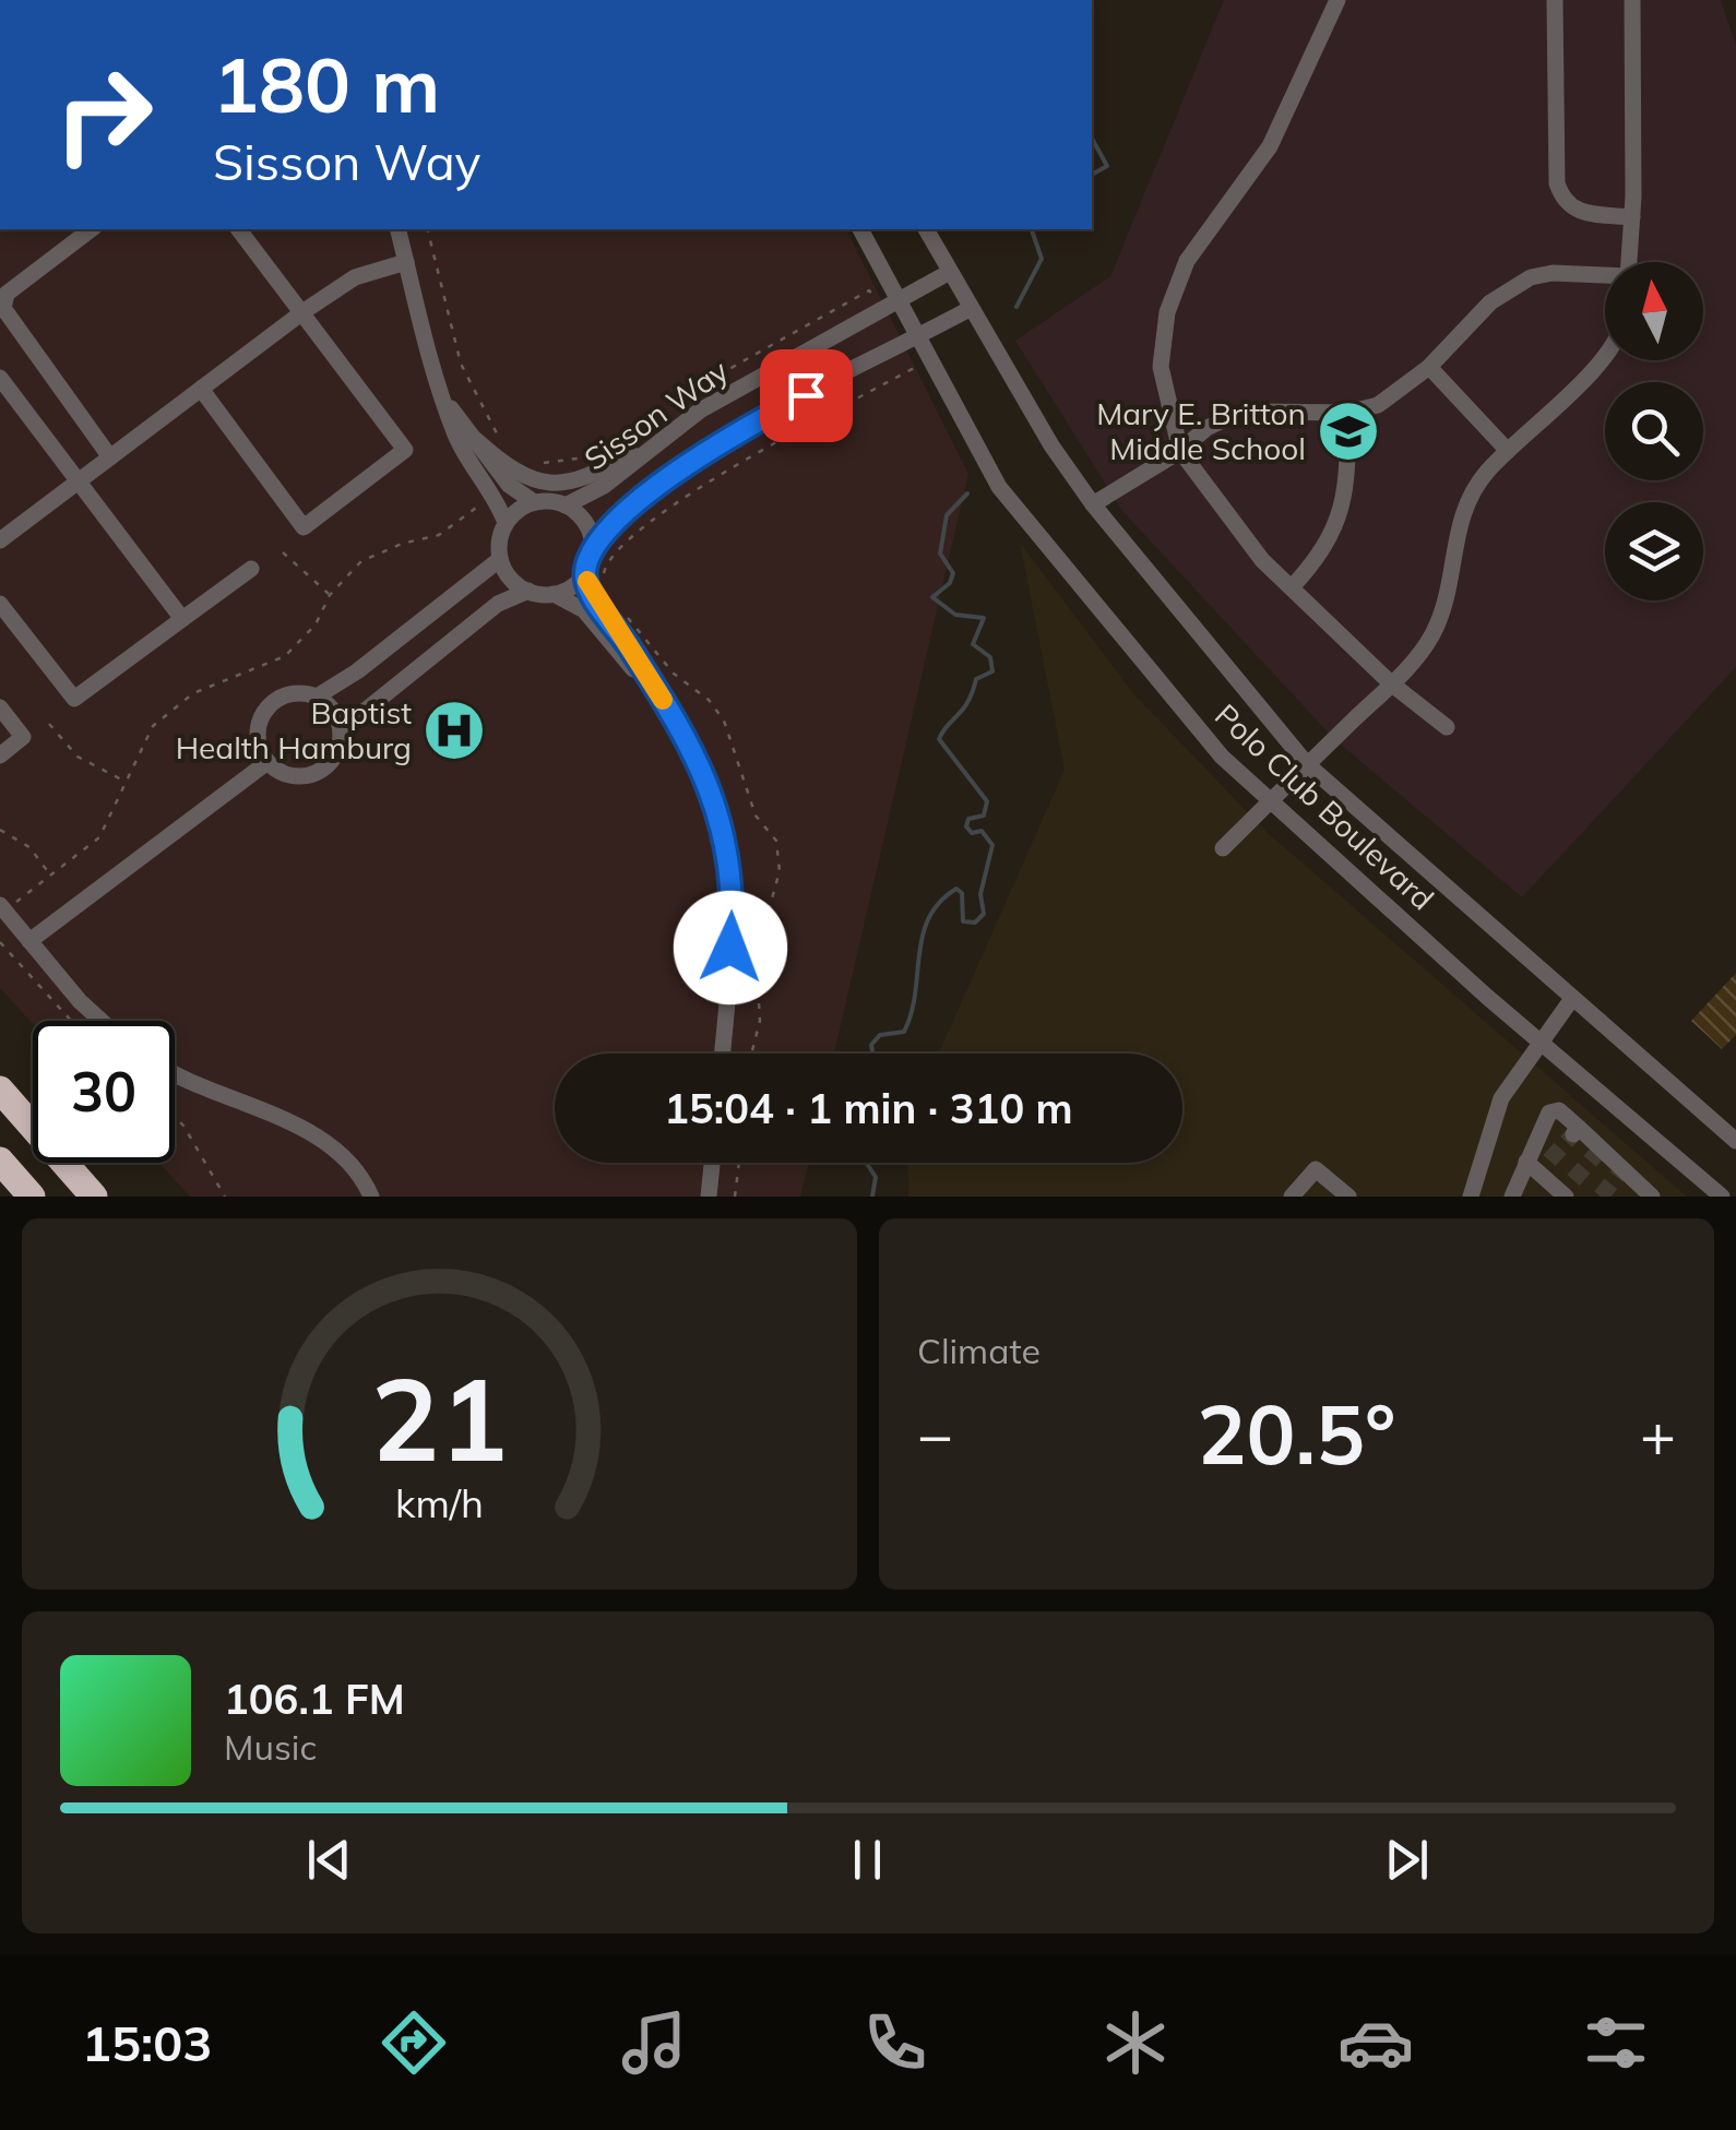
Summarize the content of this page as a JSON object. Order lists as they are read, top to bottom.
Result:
{
  "streets": {
    "street": ["Sisson Way", "Polo Club Boulevard"]
  },
  "crossings": [
    ["Sisson Way", "Polo Club Boulevard"]
  ],
  "places": {
    "school or university": ["Mary E. Britton Middle School"],
    "hospital": ["Baptist Health Hamburg"]
  },
  "north": "top",
  "page": {
    "turn": ["180 m", "Sisson Way"],
    "limit": "30",
    "trip": "15:04 · 1 min · 310 m",
    "tile": "Climate",
    "heat": ["−", "20.5°", "+"],
    "song": ["106.1 FM", "Music"],
    "tabs": "15:03",
    "gauge": ["21", "km/h"]
  }
}
